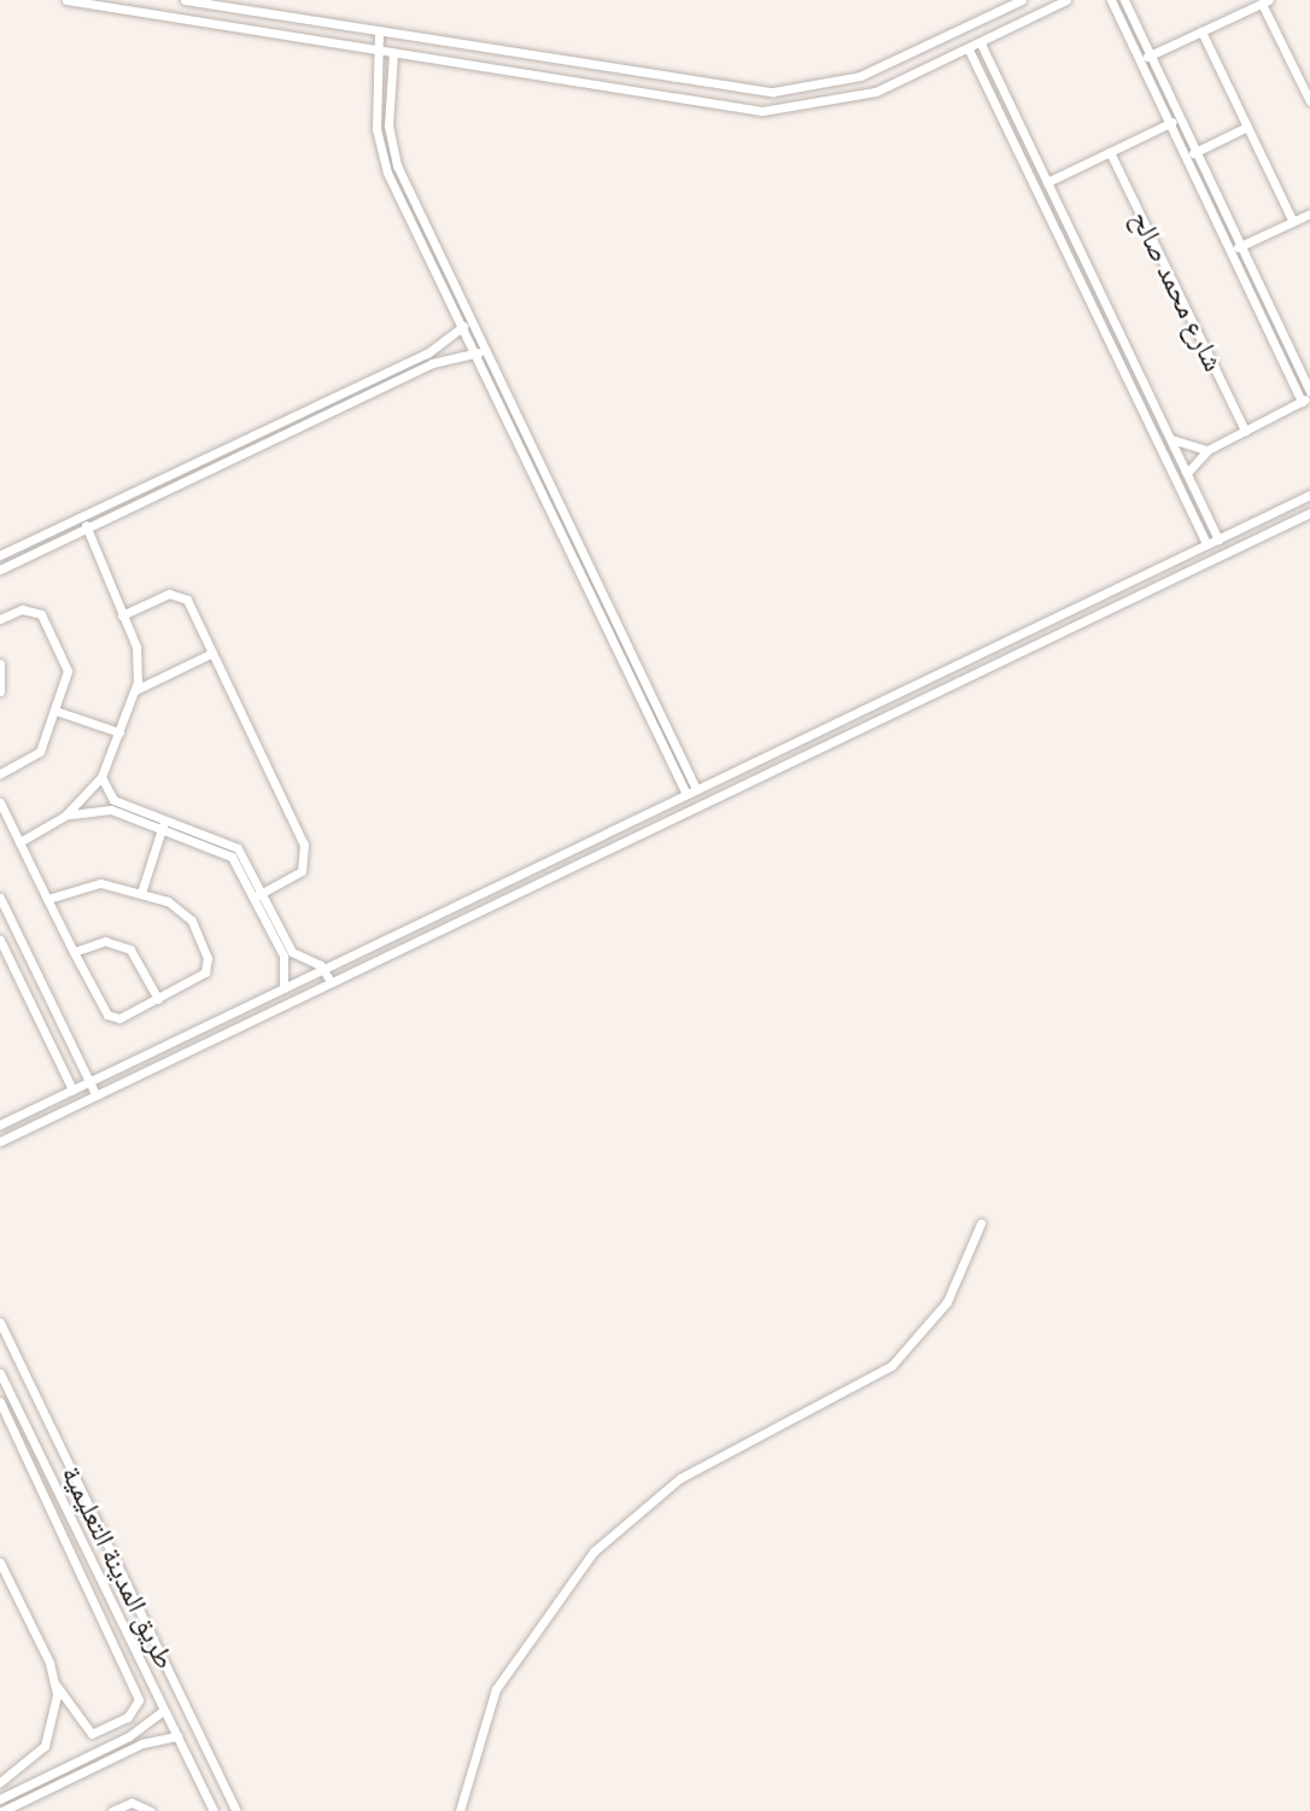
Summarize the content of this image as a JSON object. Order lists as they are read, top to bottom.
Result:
{
  "streets": {
    "street": ["شارع محمد صالح", "طريق المدينة التعليمية"]
  }
}
